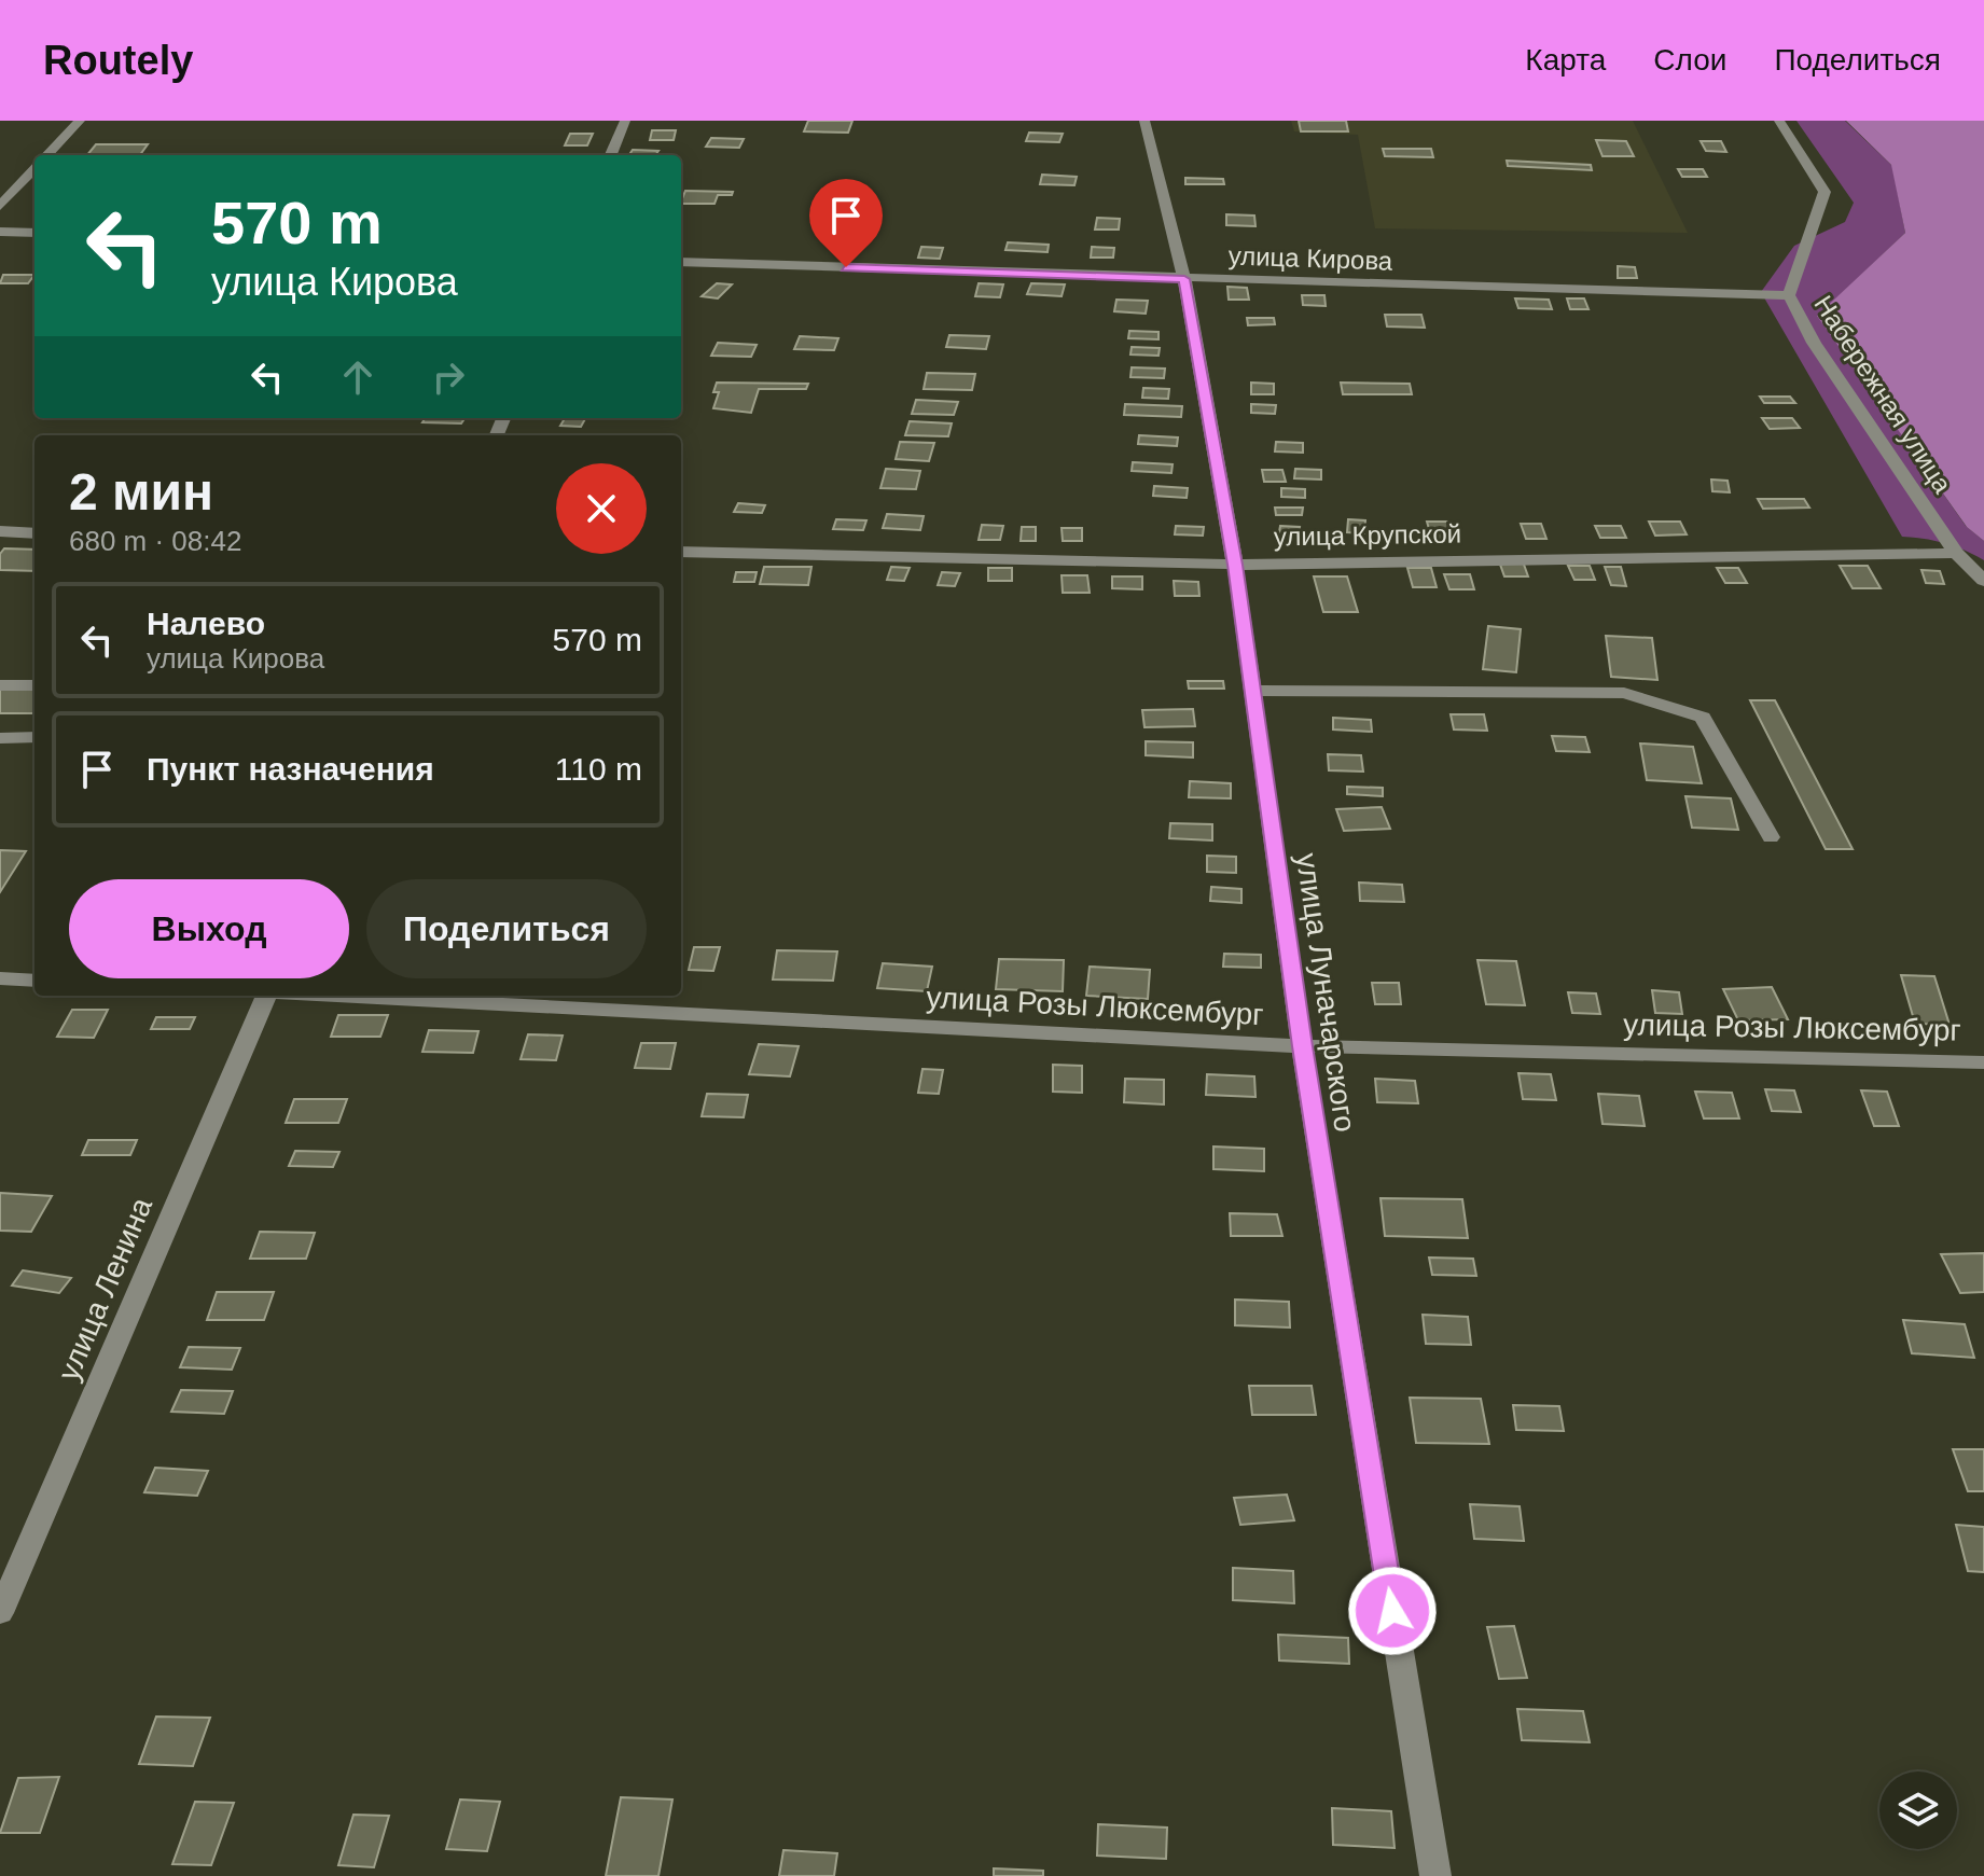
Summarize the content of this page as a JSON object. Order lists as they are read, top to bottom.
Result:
{
  "streets": {
    "street": [
      "улица Кирова",
      "Набережная улица",
      "улица Крупской",
      "улица Луначарского",
      "улица Розы Люксембург",
      "улица Ленина"
    ]
  },
  "crossings": [
    ["улица Кирова", "Набережная улица"],
    ["улица Кирова", "улица Луначарского"],
    ["Набережная улица", "улица Крупской"],
    ["улица Крупской", "улица Луначарского"],
    ["улица Луначарского", "улица Розы Люксембург"]
  ],
  "page": {
    "header": "Routely",
    "nav": ["Карта", "Слои", "Поделиться"],
    "turn": ["570 m", "улица Кирова"],
    "heading": ["2 мин", "680 m · 08:42"],
    "list": [
      {
        "name": "Налево",
        "note": "улица Кирова",
        "value": "570 m"
      },
      {
        "name": "Пункт назначения",
        "value": "110 m"
      }
    ],
    "buttons": ["Выход", "Поделиться"]
  }
}
